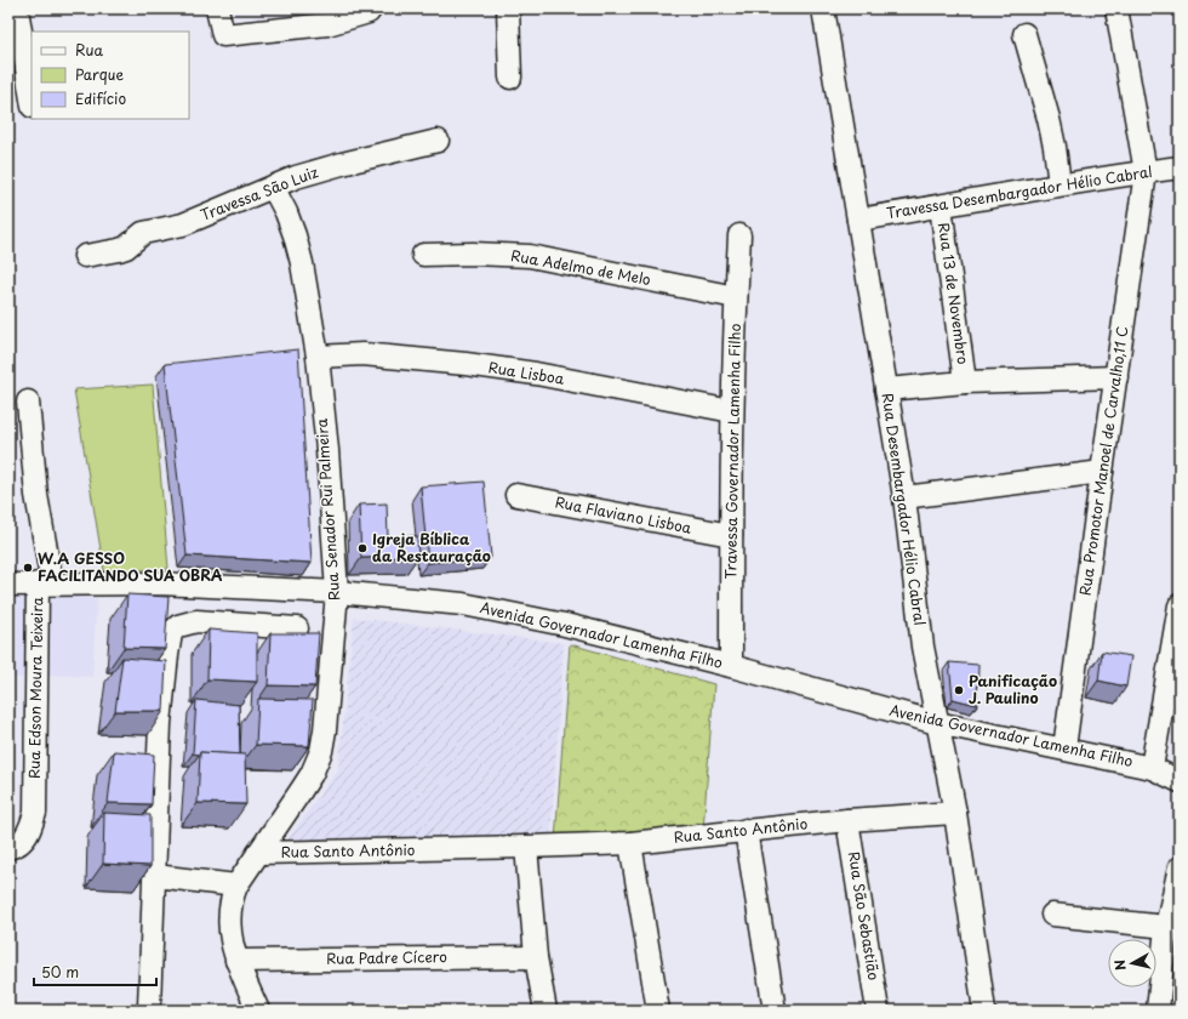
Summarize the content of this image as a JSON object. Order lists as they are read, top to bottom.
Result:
{
  "streets": {
    "street": [
      "Travessa Desembargador Hélio Cabral",
      "Travessa São Luiz",
      "Rua Adelmo de Melo",
      "Rua 13 de Novembro",
      "Rua Lisboa",
      "Travessa Governador Lamenha Filho",
      "Rua Promotor Manoel de Carvalho,11 C",
      "Rua Senador Rui Palmeira",
      "Rua Desembargador Hélio Cabral",
      "Rua Flaviano Lisboa",
      "Avenida Governador Lamenha Filho",
      "Rua Edson Moura Teixeira",
      "Rua Santo Antônio",
      "Rua São Sebastião",
      "Rua Padre Cícero"
    ]
  },
  "crossings": [
    ["Travessa Desembargador Hélio Cabral", "Rua 13 de Novembro"],
    ["Travessa Desembargador Hélio Cabral", "Rua Promotor Manoel de Carvalho,11 C"],
    ["Travessa Desembargador Hélio Cabral", "Rua Desembargador Hélio Cabral"],
    ["Travessa São Luiz", "Rua Senador Rui Palmeira"],
    ["Rua Adelmo de Melo", "Travessa Governador Lamenha Filho"],
    ["Rua Lisboa", "Travessa Governador Lamenha Filho"],
    ["Rua Lisboa", "Rua Senador Rui Palmeira"],
    ["Travessa Governador Lamenha Filho", "Rua Flaviano Lisboa"],
    ["Travessa Governador Lamenha Filho", "Avenida Governador Lamenha Filho"],
    ["Rua Promotor Manoel de Carvalho,11 C", "Avenida Governador Lamenha Filho"],
    ["Rua Senador Rui Palmeira", "Avenida Governador Lamenha Filho"],
    ["Rua Senador Rui Palmeira", "Rua Santo Antônio"],
    ["Rua Senador Rui Palmeira", "Rua Padre Cícero"],
    ["Rua Desembargador Hélio Cabral", "Avenida Governador Lamenha Filho"],
    ["Rua Desembargador Hélio Cabral", "Rua Santo Antônio"],
    ["Avenida Governador Lamenha Filho", "Rua Edson Moura Teixeira"],
    ["Rua Santo Antônio", "Rua São Sebastião"]
  ],
  "places": ["Igreja Bíblica da Restauração", "W.A GESSO FACILITANDO SUA OBRA", "Panificação J. Paulino"],
  "legend": ["Rua", "Parque", "Edifício"],
  "scale_bar": "50 m",
  "north": "left"
}
